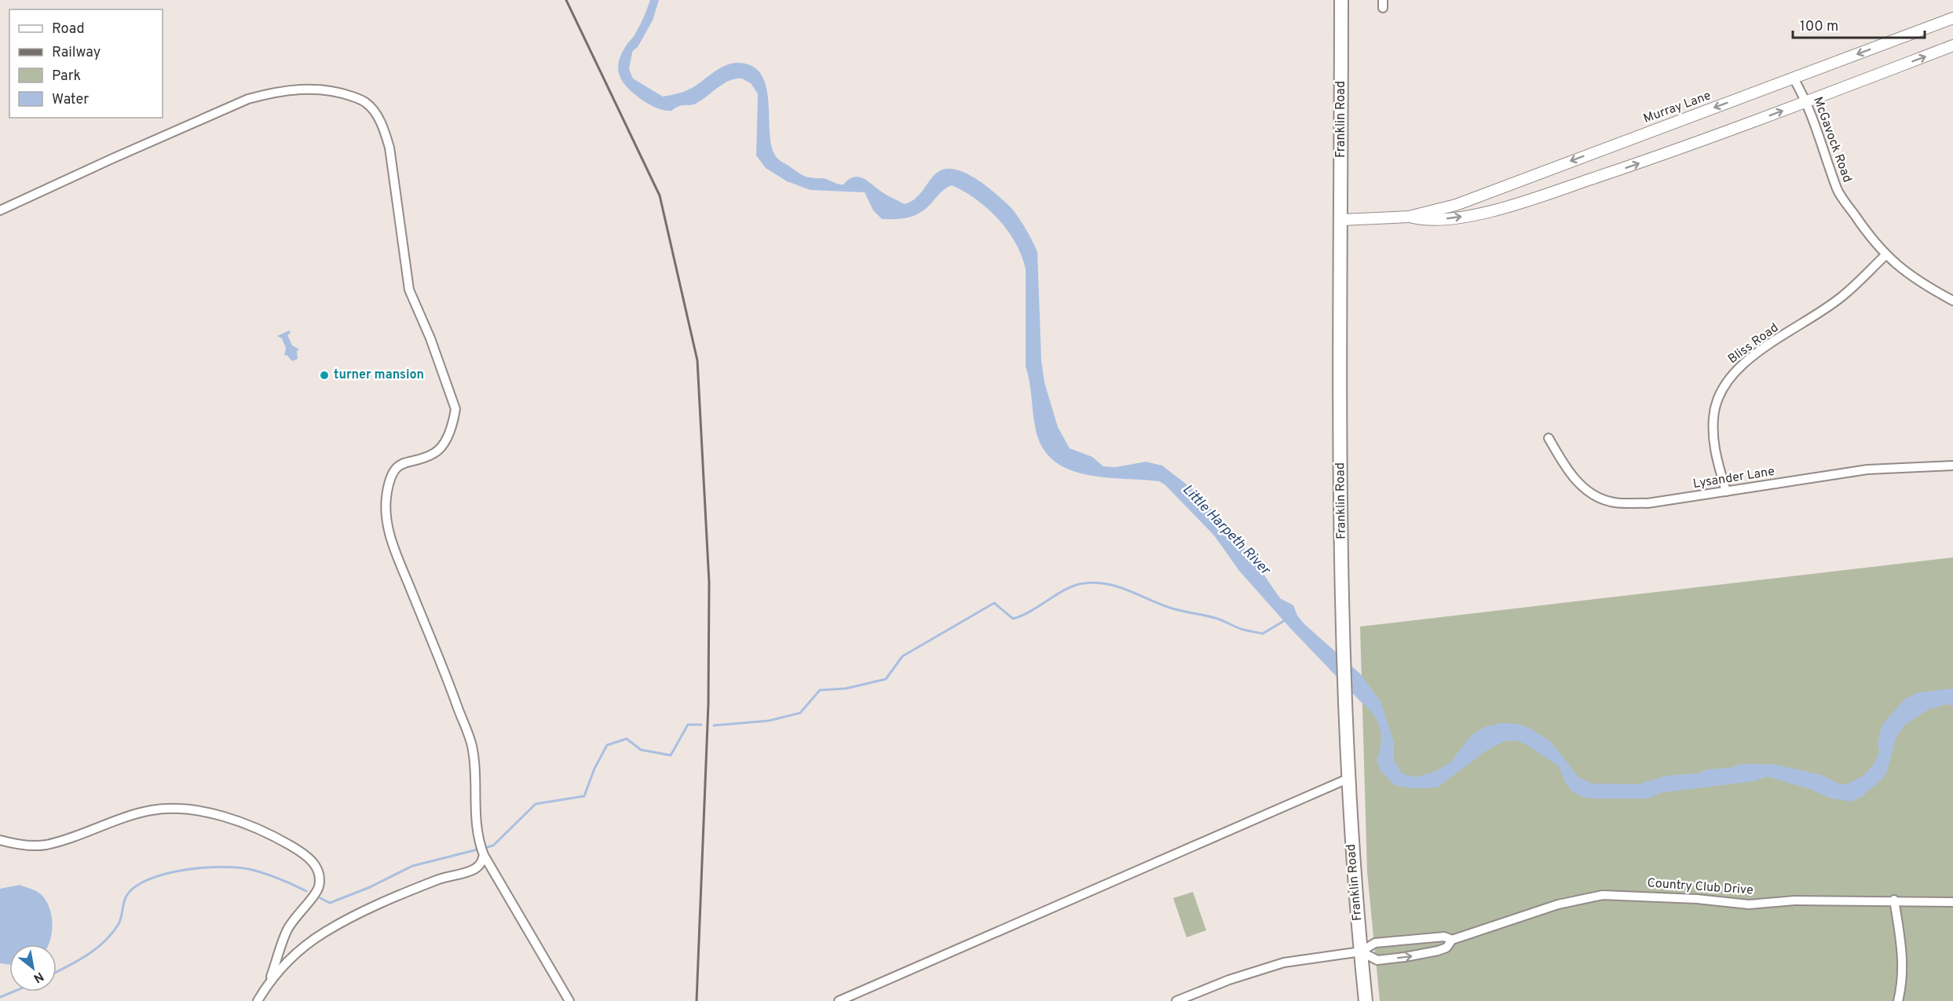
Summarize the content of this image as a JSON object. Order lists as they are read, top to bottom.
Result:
{
  "streets": {
    "main road": ["Murray Lane", "Franklin Road"],
    "street": [
      "McGavock Road",
      "Bliss Road",
      "Lysander Lane",
      "Country Club Drive"
    ]
  },
  "crossings": [
    ["Murray Lane", "Franklin Road"],
    ["Murray Lane", "McGavock Road"],
    ["Franklin Road", "Country Club Drive"],
    ["McGavock Road", "Bliss Road"],
    ["Bliss Road", "Lysander Lane"]
  ],
  "water": ["Little Harpeth River"],
  "places": ["turner mansion"],
  "legend": [
    "Road",
    "Railway",
    "Park",
    "Water"
  ],
  "scale_bar": "100 m",
  "north": "bottom right"
}
